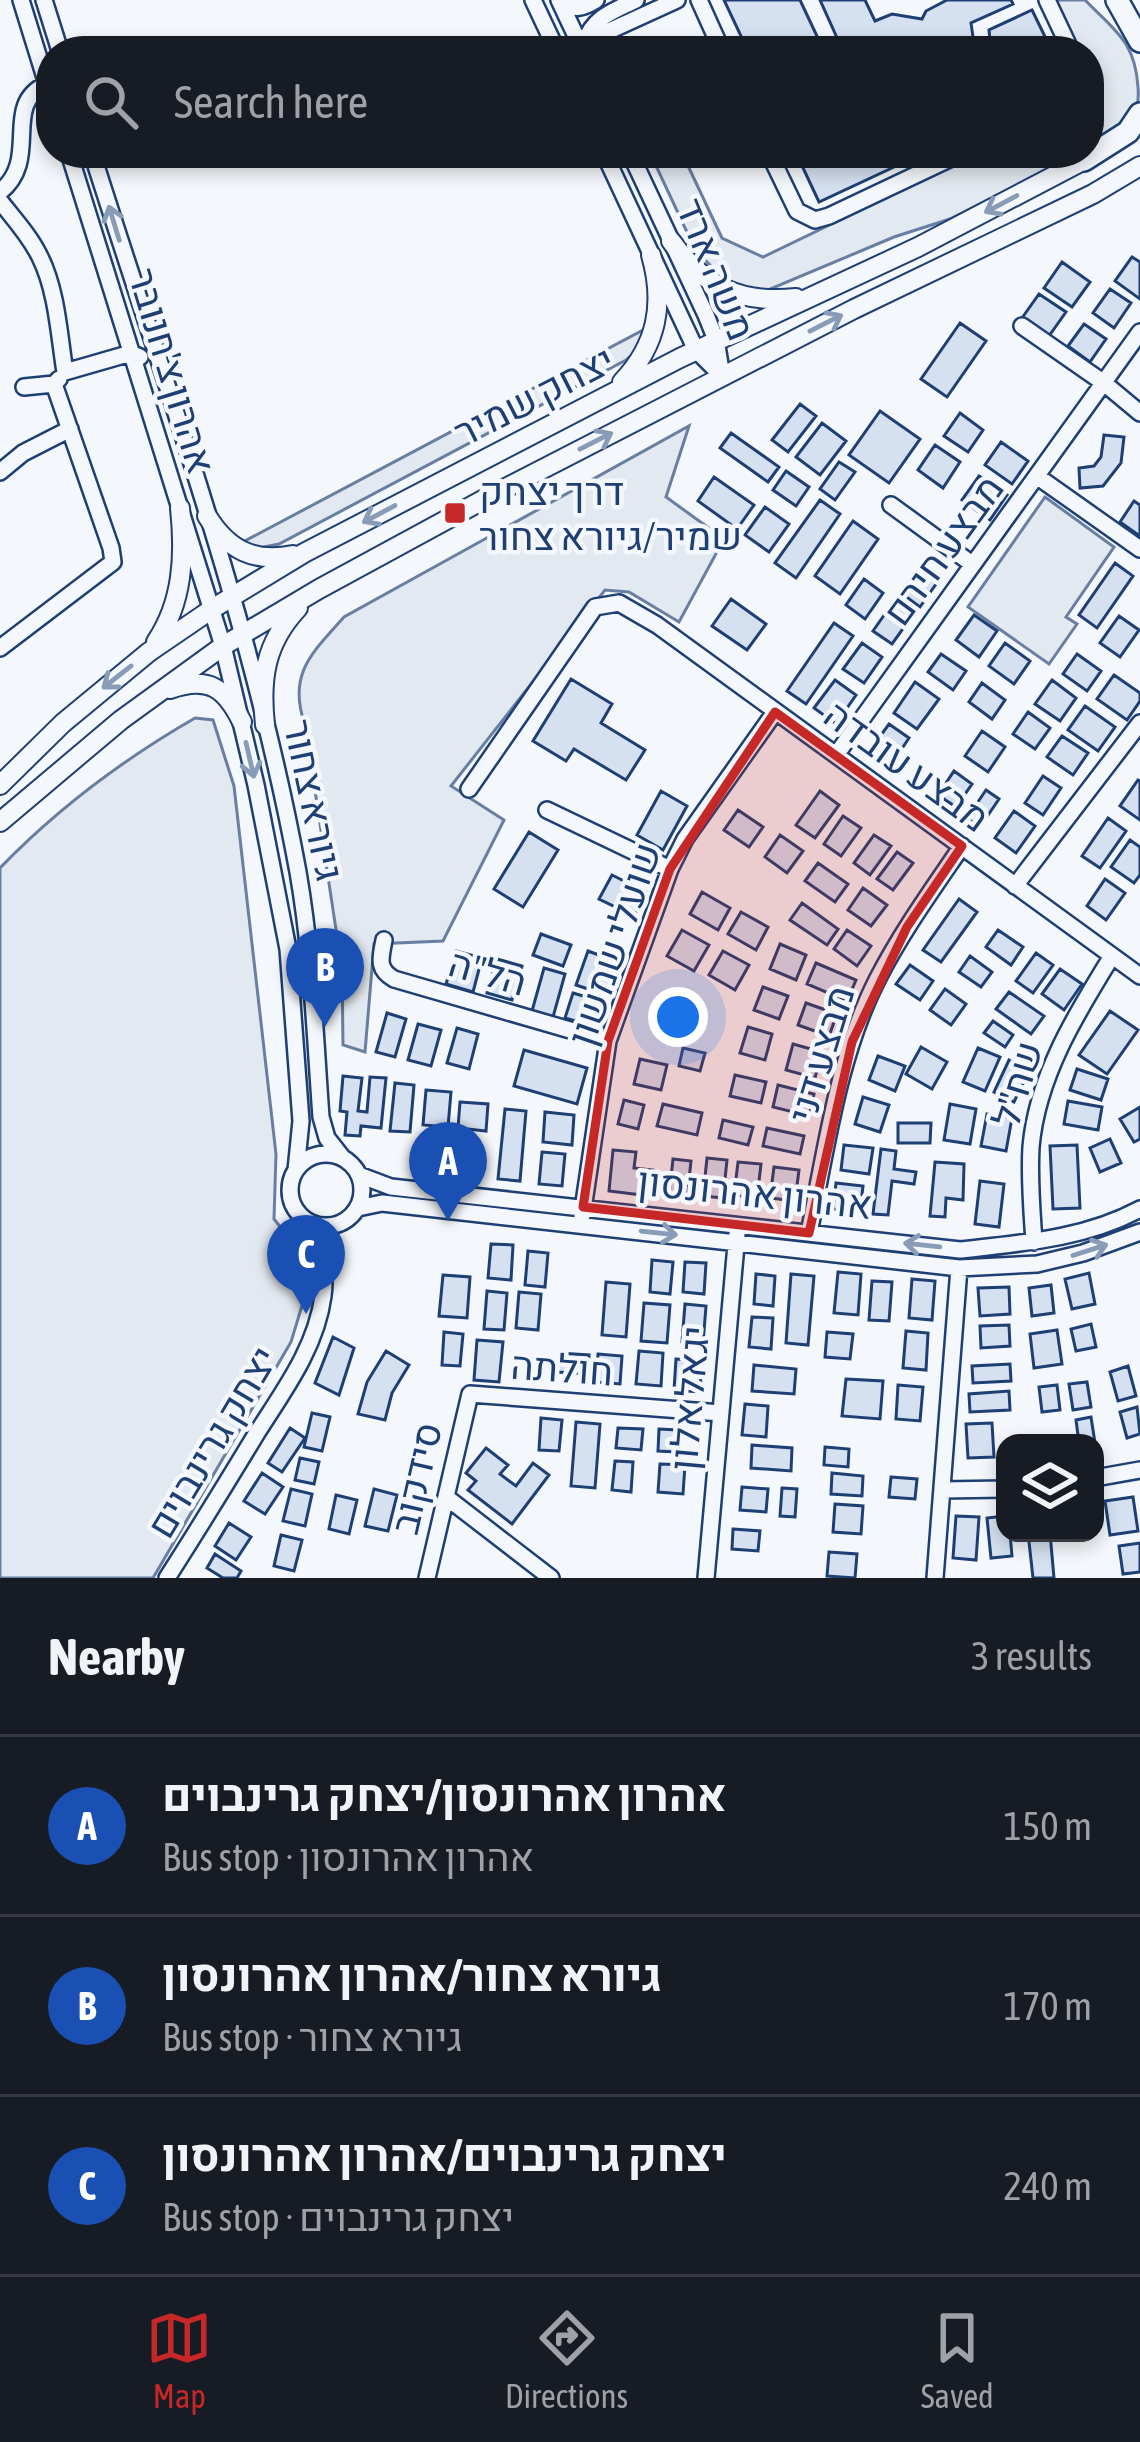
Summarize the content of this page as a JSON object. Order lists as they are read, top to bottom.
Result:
{
  "streets": {
    "main road": ["יצחק שמיר"],
    "street": [
      "משה ארד",
      "אהרון צ'חנובר",
      "מבצע חירם",
      "מבצע עובדה",
      "גיורא צחור",
      "שועלי שמשון",
      "הל\"ה",
      "מבצע דני",
      "שח\"ל",
      "אהרון אהרונסון",
      "חולתה",
      "יגאל אלון",
      "יצחק גרינבוים",
      "סידקוב"
    ]
  },
  "crossings": [
    ["משה ארד", "יצחק שמיר"],
    ["אהרון צ'חנובר", "יצחק שמיר"],
    ["אהרון צ'חנובר", "גיורא צחור"],
    ["יצחק שמיר", "גיורא צחור"],
    ["מבצע חירם", "מבצע עובדה"],
    ["מבצע עובדה", "שועלי שמשון"],
    ["מבצע עובדה", "מבצע דני"],
    ["מבצע עובדה", "שח\"ל"],
    ["גיורא צחור", "אהרון אהרונסון"],
    ["גיורא צחור", "יצחק גרינבוים"],
    ["שועלי שמשון", "הל\"ה"],
    ["שועלי שמשון", "אהרון אהרונסון"],
    ["מבצע דני", "אהרון אהרונסון"],
    ["שח\"ל", "אהרון אהרונסון"],
    ["אהרון אהרונסון", "יגאל אלון"],
    ["אהרון אהרונסון", "יצחק גרינבוים"],
    ["חולתה", "יגאל אלון"],
    ["חולתה", "סידקוב"]
  ],
  "places": {
    "transit": ["דרך יצחק שמיר/גיורא צחור"]
  },
  "page": {
    "search": "Search here",
    "pins": ["B", "A", "C"],
    "heading": ["Nearby", "3 results"],
    "list": [
      {
        "mark": "A",
        "name": "אהרון אהרונסון/יצחק גרינבוים",
        "note": "Bus stop · אהרון אהרונסון",
        "value": "150 m"
      },
      {
        "mark": "B",
        "name": "גיורא צחור/אהרון אהרונסון",
        "note": "Bus stop · גיורא צחור",
        "value": "170 m"
      },
      {
        "mark": "C",
        "name": "יצחק גרינבוים/אהרון אהרונסון",
        "note": "Bus stop · יצחק גרינבוים",
        "value": "240 m"
      }
    ],
    "nav": ["Map", "Directions", "Saved"]
  }
}
